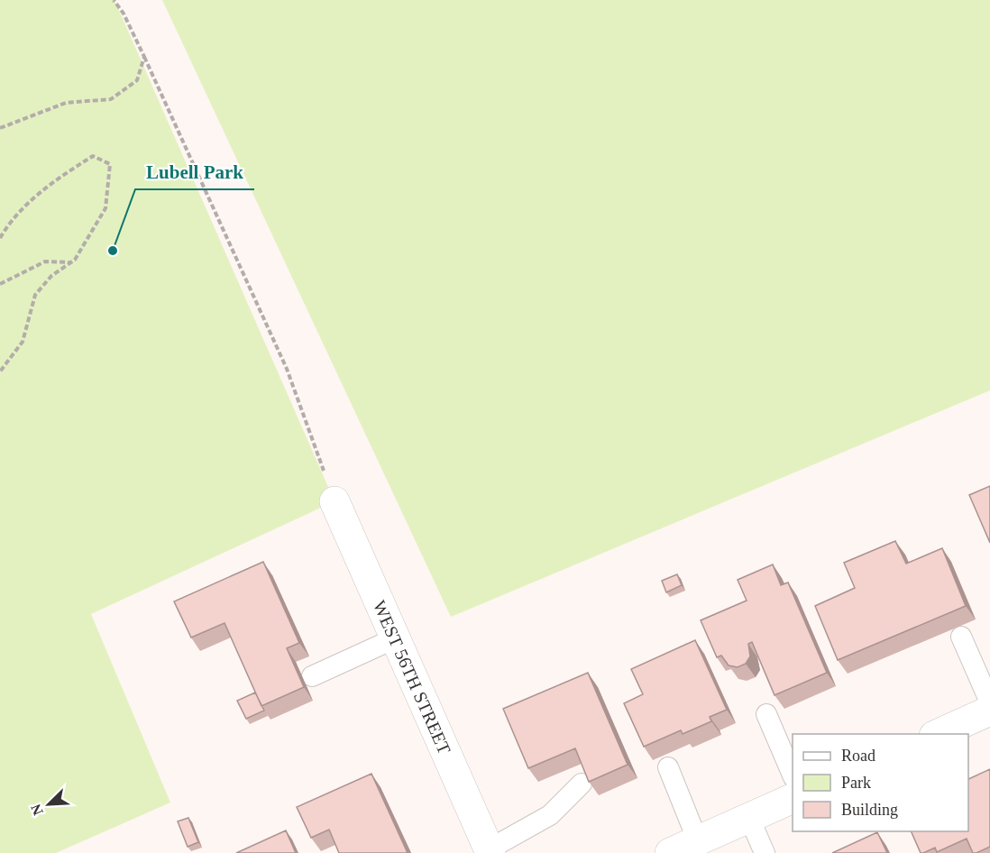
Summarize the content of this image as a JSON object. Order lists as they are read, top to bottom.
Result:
{
  "streets": {
    "street": ["WEST 56TH STREET"]
  },
  "places": ["Lubell Park"],
  "legend": ["Road", "Park", "Building"],
  "north": "bottom left"
}
